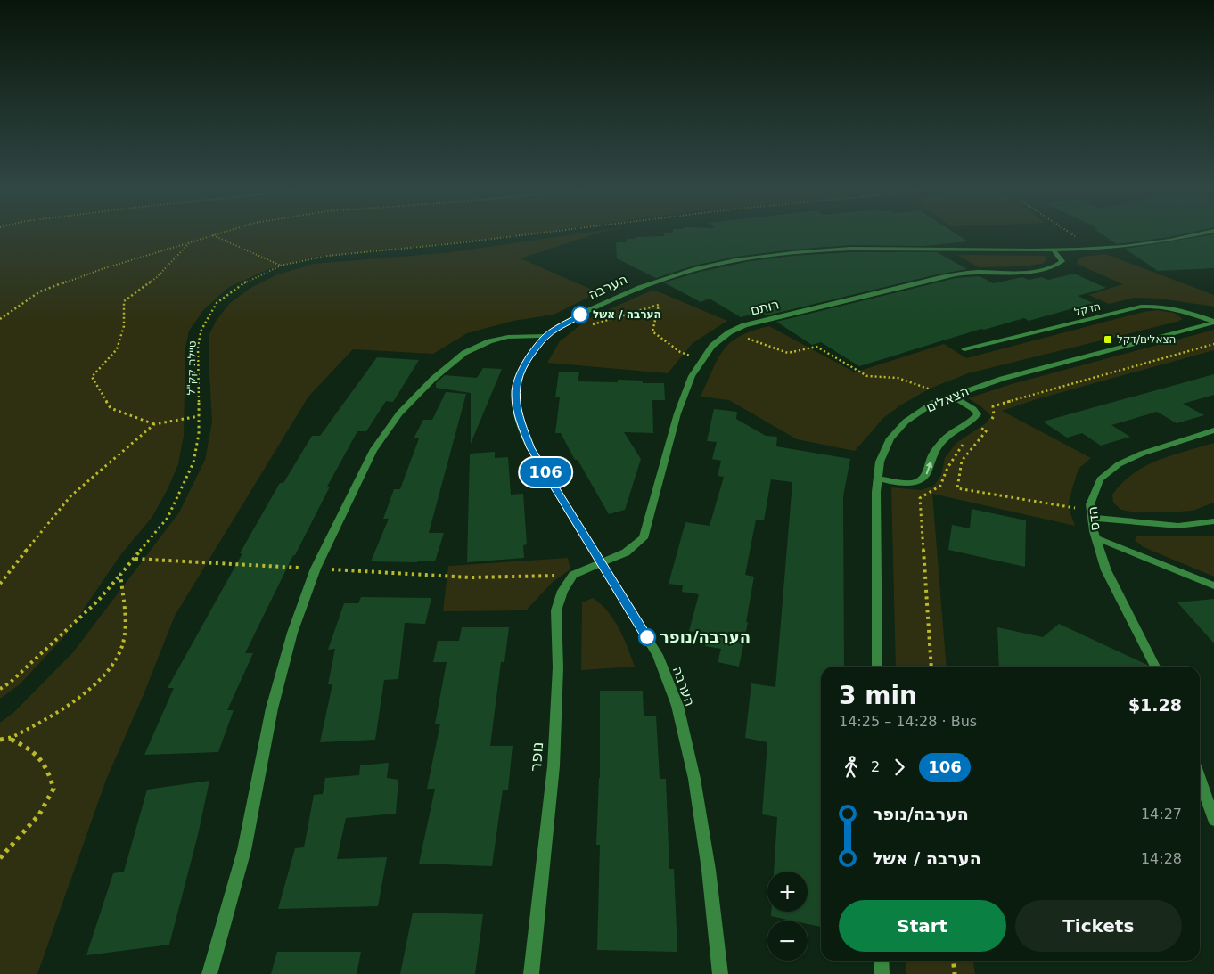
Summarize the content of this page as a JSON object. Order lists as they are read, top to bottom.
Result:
{
  "streets": {
    "street": [
      "הערבה",
      "רותם",
      "הדקל",
      "הצאלים",
      "הדס",
      "נופר"
    ],
    "path": ["טיילת קק\"ל"]
  },
  "crossings": [
    ["הערבה", "רותם"],
    ["הדקל", "הצאלים"]
  ],
  "places": {
    "other": ["הערבה / אשל", "הערבה/נופר"],
    "transit": ["הצאלים/דקל"]
  },
  "lines": ["bus line 106"],
  "page": {
    "on_map": "106",
    "heading": ["3 min", "14:25 – 14:28 · Bus", "$1.28"],
    "legs": ["2", "106"],
    "list": [
      {
        "name": "הערבה/נופר",
        "value": "14:27"
      },
      {
        "name": "הערבה / אשל",
        "value": "14:28"
      }
    ],
    "map_buttons": ["+", "−"],
    "buttons": ["Start", "Tickets"]
  }
}
